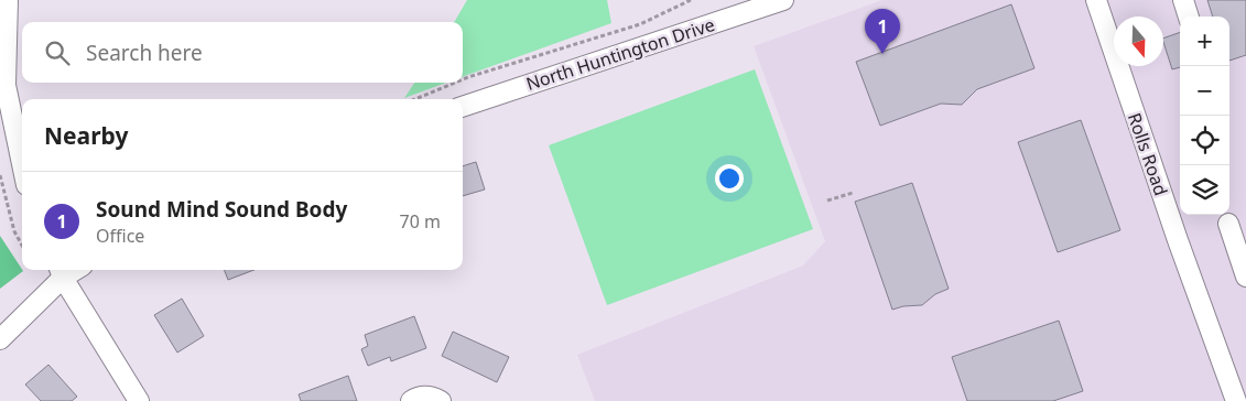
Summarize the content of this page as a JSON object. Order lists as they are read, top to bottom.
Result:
{
  "streets": {
    "street": ["North Huntington Drive", "Rolls Road"]
  },
  "north": "bottom",
  "page": {
    "pins": "1",
    "map_buttons": ["+", "−"],
    "search": "Search here",
    "heading": "Nearby",
    "list": [
      {
        "mark": "1",
        "name": "Sound Mind Sound Body",
        "note": "Office",
        "value": "70 m"
      }
    ]
  }
}
